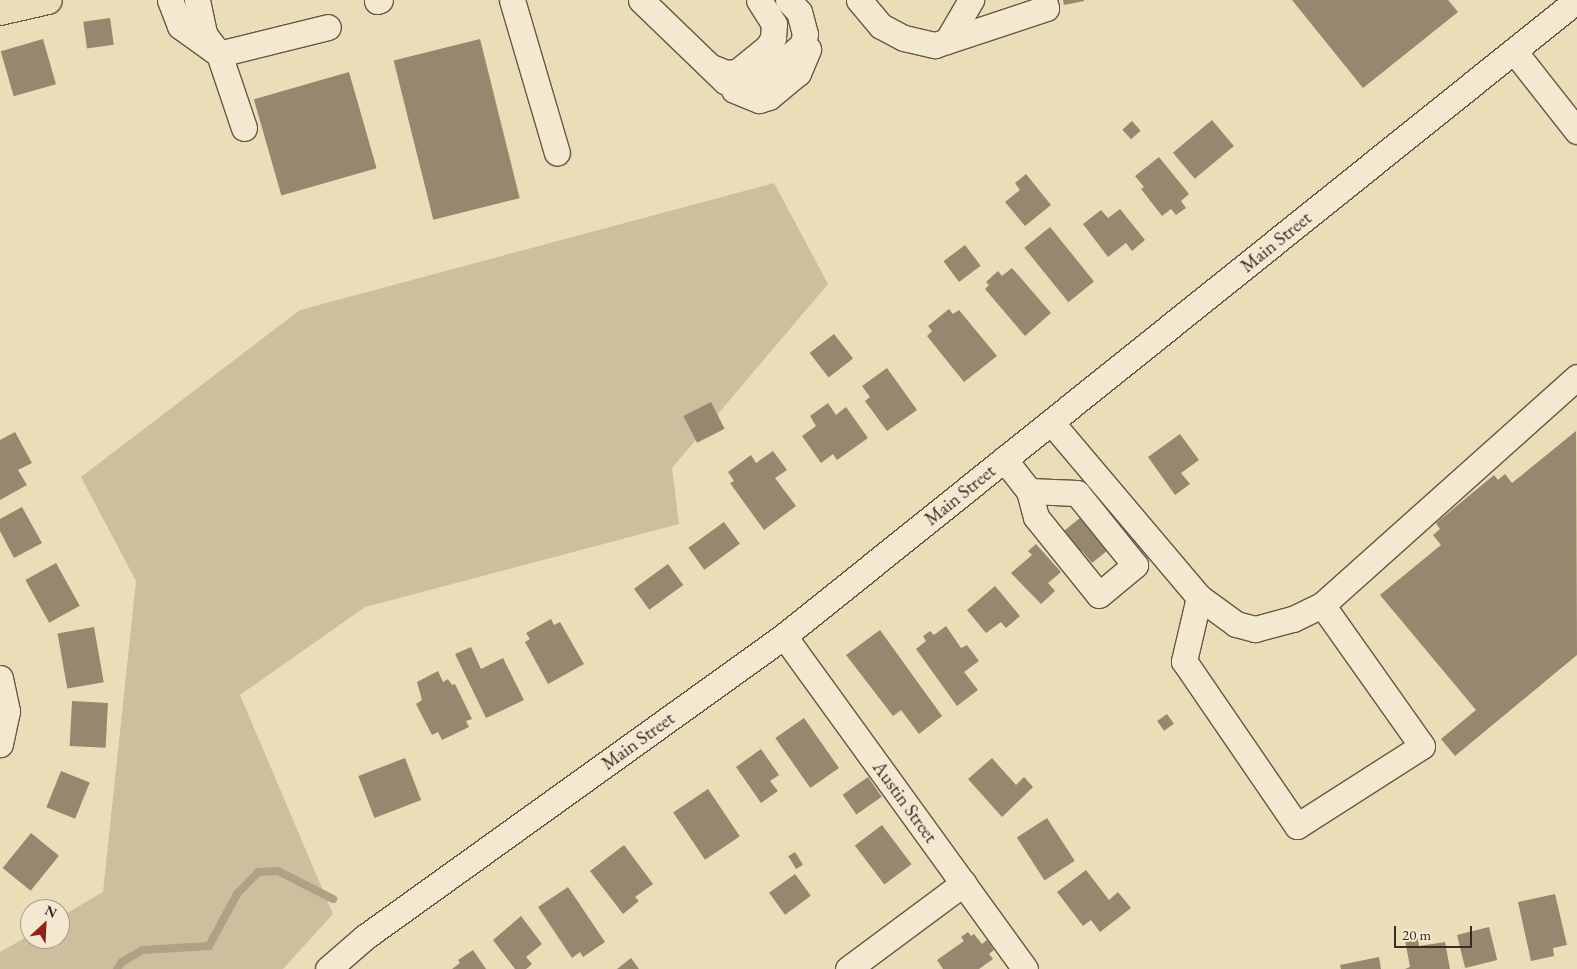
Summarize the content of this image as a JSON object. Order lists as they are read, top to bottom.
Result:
{
  "streets": {
    "street": ["Main Street", "Austin Street"]
  },
  "crossings": [
    ["Main Street", "Austin Street"]
  ],
  "scale_bar": "20 m",
  "north": "top right"
}
